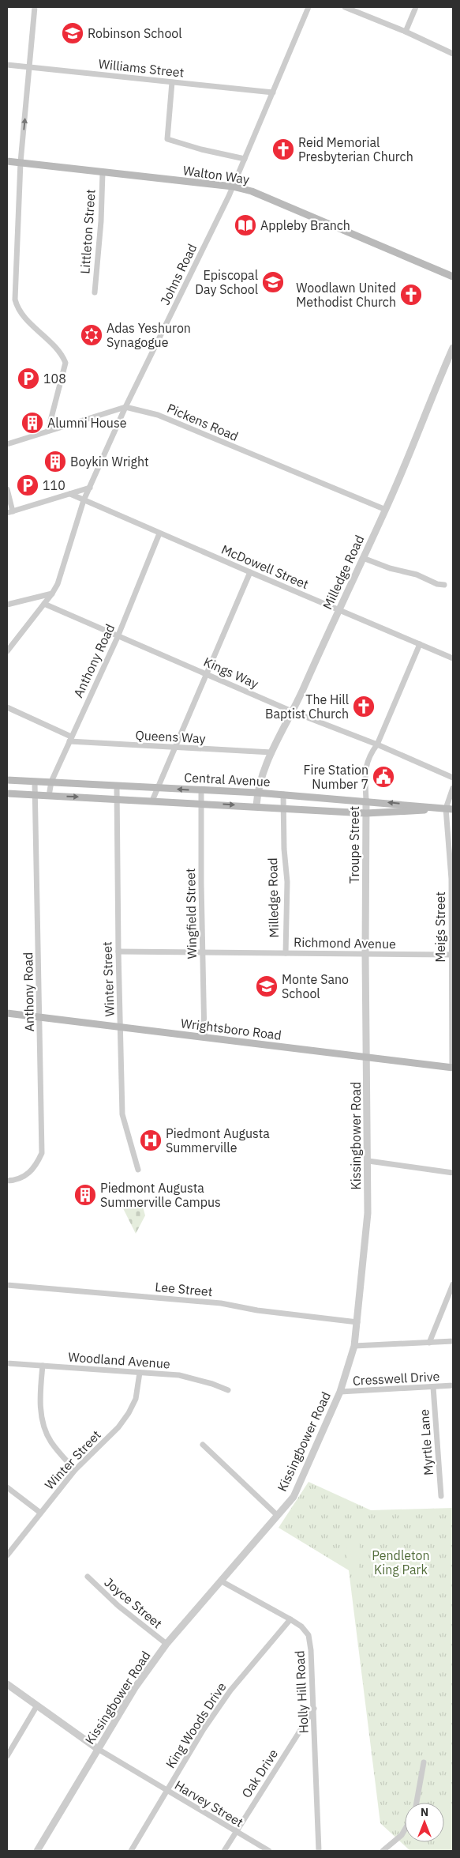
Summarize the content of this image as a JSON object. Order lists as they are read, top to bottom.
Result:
{
  "streets": {
    "main road": ["Walton Way", "Central Avenue", "Wrightsboro Road"],
    "street": [
      "Williams Street",
      "Littleton Street",
      "Johns Road",
      "Pickens Road",
      "McDowell Street",
      "Milledge Road",
      "Anthony Road",
      "Kings Way",
      "Queens Way",
      "Troupe Street",
      "Wingfield Street",
      "Meigs Street",
      "Richmond Avenue",
      "Winter Street",
      "Kissingbower Road",
      "Lee Street",
      "Woodland Avenue",
      "Cresswell Drive",
      "Myrtle Lane",
      "Joyce Street",
      "Holly Hill Road",
      "King Woods Drive",
      "Oak Drive",
      "Harvey Street"
    ]
  },
  "crossings": [
    ["Williams Street", "Johns Road"],
    ["Walton Way", "Littleton Street"],
    ["Walton Way", "Johns Road"],
    ["Johns Road", "Pickens Road"],
    ["Johns Road", "McDowell Street"],
    ["Johns Road", "Kings Way"],
    ["Pickens Road", "Milledge Road"],
    ["McDowell Street", "Milledge Road"],
    ["McDowell Street", "Anthony Road"],
    ["McDowell Street", "Troupe Street"],
    ["Milledge Road", "Kings Way"],
    ["Milledge Road", "Queens Way"],
    ["Milledge Road", "Central Avenue"],
    ["Milledge Road", "Richmond Avenue"],
    ["Anthony Road", "Kings Way"],
    ["Anthony Road", "Queens Way"],
    ["Anthony Road", "Central Avenue"],
    ["Anthony Road", "Wrightsboro Road"],
    ["Kings Way", "Troupe Street"],
    ["Central Avenue", "Troupe Street"],
    ["Central Avenue", "Wingfield Street"],
    ["Central Avenue", "Meigs Street"],
    ["Central Avenue", "Winter Street"],
    ["Troupe Street", "Richmond Avenue"],
    ["Troupe Street", "Wrightsboro Road"],
    ["Troupe Street", "Kissingbower Road"],
    ["Wingfield Street", "Richmond Avenue"],
    ["Wingfield Street", "Wrightsboro Road"],
    ["Meigs Street", "Richmond Avenue"],
    ["Meigs Street", "Wrightsboro Road"],
    ["Richmond Avenue", "Winter Street"],
    ["Winter Street", "Wrightsboro Road"],
    ["Winter Street", "Woodland Avenue"],
    ["Wrightsboro Road", "Kissingbower Road"],
    ["Kissingbower Road", "Lee Street"],
    ["Kissingbower Road", "Cresswell Drive"],
    ["Kissingbower Road", "Joyce Street"],
    ["Kissingbower Road", "Holly Hill Road"],
    ["Kissingbower Road", "Harvey Street"],
    ["Cresswell Drive", "Myrtle Lane"],
    ["Holly Hill Road", "King Woods Drive"],
    ["Holly Hill Road", "Oak Drive"],
    ["King Woods Drive", "Harvey Street"],
    ["Oak Drive", "Harvey Street"]
  ],
  "parks": ["Pendleton King Park"],
  "places": {
    "school or university": ["Robinson School", "Episcopal Day School", "Monte Sano School"],
    "church": ["Reid Memorial Presbyterian Church", "Woodlawn United Methodist Church", "The Hill Baptist Church"],
    "library": ["Appleby Branch"],
    "synagogue": ["Adas Yeshuron Synagogue"],
    "parking": ["108", "110"],
    "building": ["Alumni House", "Boykin Wright", "Piedmont Augusta Summerville Campus"],
    "public building": ["Fire Station Number 7"],
    "hospital": ["Piedmont Augusta Summerville"]
  },
  "north": "top"
}
